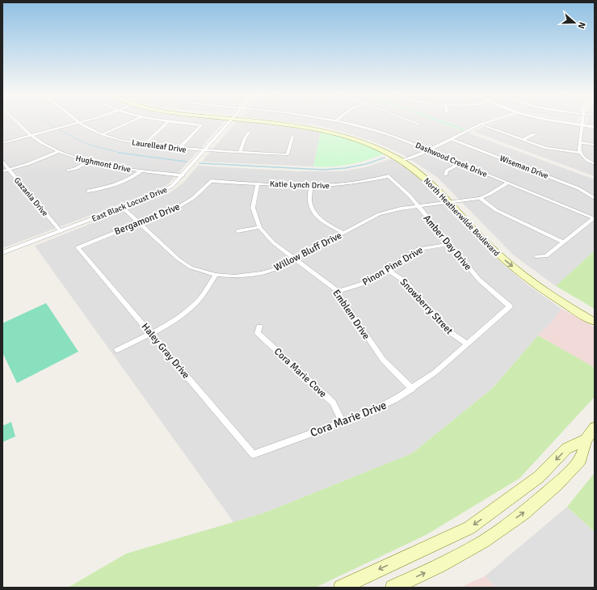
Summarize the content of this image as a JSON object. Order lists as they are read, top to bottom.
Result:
{
  "streets": {
    "main road": ["North Heatherwilde Boulevard"],
    "street": [
      "Laurelleaf Drive",
      "Dashwood Creek Drive",
      "Hughmont Drive",
      "Wiseman Drive",
      "Katie Lynch Drive",
      "Gazania Drive",
      "East Black Locust Drive",
      "Bergamont Drive",
      "Amber Day Drive",
      "Willow Bluff Drive",
      "Pinon Pine Drive",
      "Snowberry Street",
      "Emblem Drive",
      "Haley Gray Drive",
      "Cora Marie Cove",
      "Cora Marie Drive"
    ]
  },
  "crossings": [
    ["Laurelleaf Drive", "East Black Locust Drive"],
    ["Dashwood Creek Drive", "Willow Bluff Drive"],
    ["Hughmont Drive", "East Black Locust Drive"],
    ["Katie Lynch Drive", "Bergamont Drive"],
    ["Katie Lynch Drive", "Amber Day Drive"],
    ["Katie Lynch Drive", "Emblem Drive"],
    ["Gazania Drive", "East Black Locust Drive"],
    ["East Black Locust Drive", "Willow Bluff Drive"],
    ["North Heatherwilde Boulevard", "Willow Bluff Drive"],
    ["Bergamont Drive", "Willow Bluff Drive"],
    ["Bergamont Drive", "Haley Gray Drive"],
    ["Amber Day Drive", "Willow Bluff Drive"],
    ["Amber Day Drive", "Pinon Pine Drive"],
    ["Amber Day Drive", "Cora Marie Drive"],
    ["Willow Bluff Drive", "Emblem Drive"],
    ["Pinon Pine Drive", "Snowberry Street"],
    ["Pinon Pine Drive", "Emblem Drive"],
    ["Snowberry Street", "Cora Marie Drive"],
    ["Emblem Drive", "Cora Marie Drive"],
    ["Haley Gray Drive", "Cora Marie Drive"],
    ["Cora Marie Cove", "Cora Marie Drive"]
  ],
  "north": "right"
}
